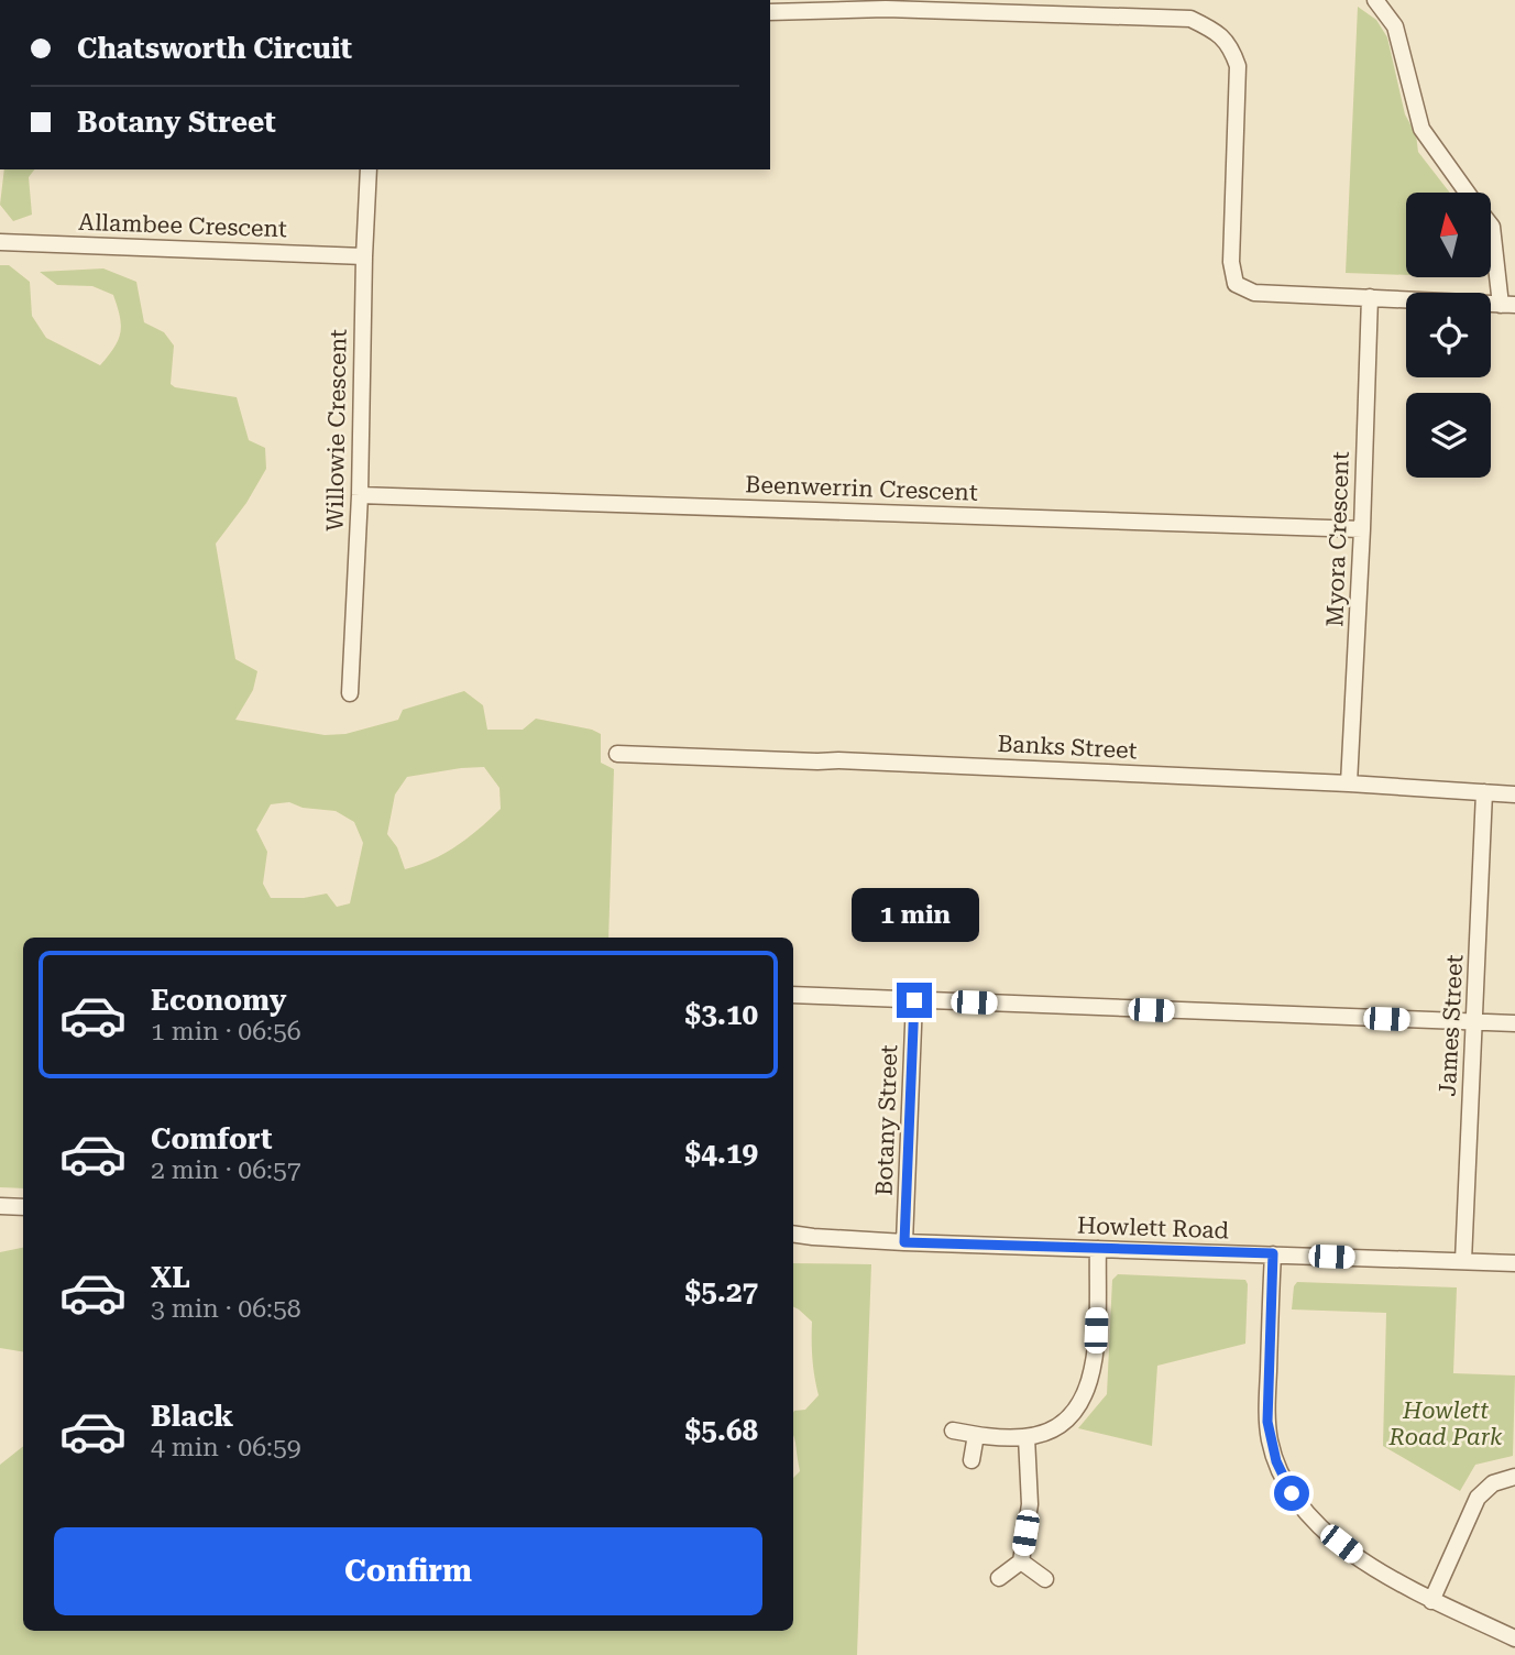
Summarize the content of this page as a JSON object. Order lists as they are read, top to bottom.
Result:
{
  "streets": {
    "street": [
      "Allambee Crescent",
      "Willowie Crescent",
      "Beenwerrin Crescent",
      "Myora Crescent",
      "Banks Street",
      "James Street",
      "Botany Street",
      "Howlett Road"
    ]
  },
  "crossings": [
    ["Allambee Crescent", "Willowie Crescent"],
    ["Willowie Crescent", "Beenwerrin Crescent"],
    ["Beenwerrin Crescent", "Myora Crescent"],
    ["Myora Crescent", "Banks Street"],
    ["Banks Street", "James Street"],
    ["James Street", "Howlett Road"],
    ["Botany Street", "Howlett Road"]
  ],
  "parks": ["Howlett Road Park"],
  "north": "top",
  "page": {
    "banner": ["Chatsworth Circuit", "Botany Street"],
    "bubble": "1 min",
    "list": [
      {
        "name": "Economy",
        "note": "1 min · 06:56",
        "value": "$3.10"
      },
      {
        "name": "Comfort",
        "note": "2 min · 06:57",
        "value": "$4.19"
      },
      {
        "name": "XL",
        "note": "3 min · 06:58",
        "value": "$5.27"
      },
      {
        "name": "Black",
        "note": "4 min · 06:59",
        "value": "$5.68"
      }
    ],
    "buttons": "Confirm"
  }
}
